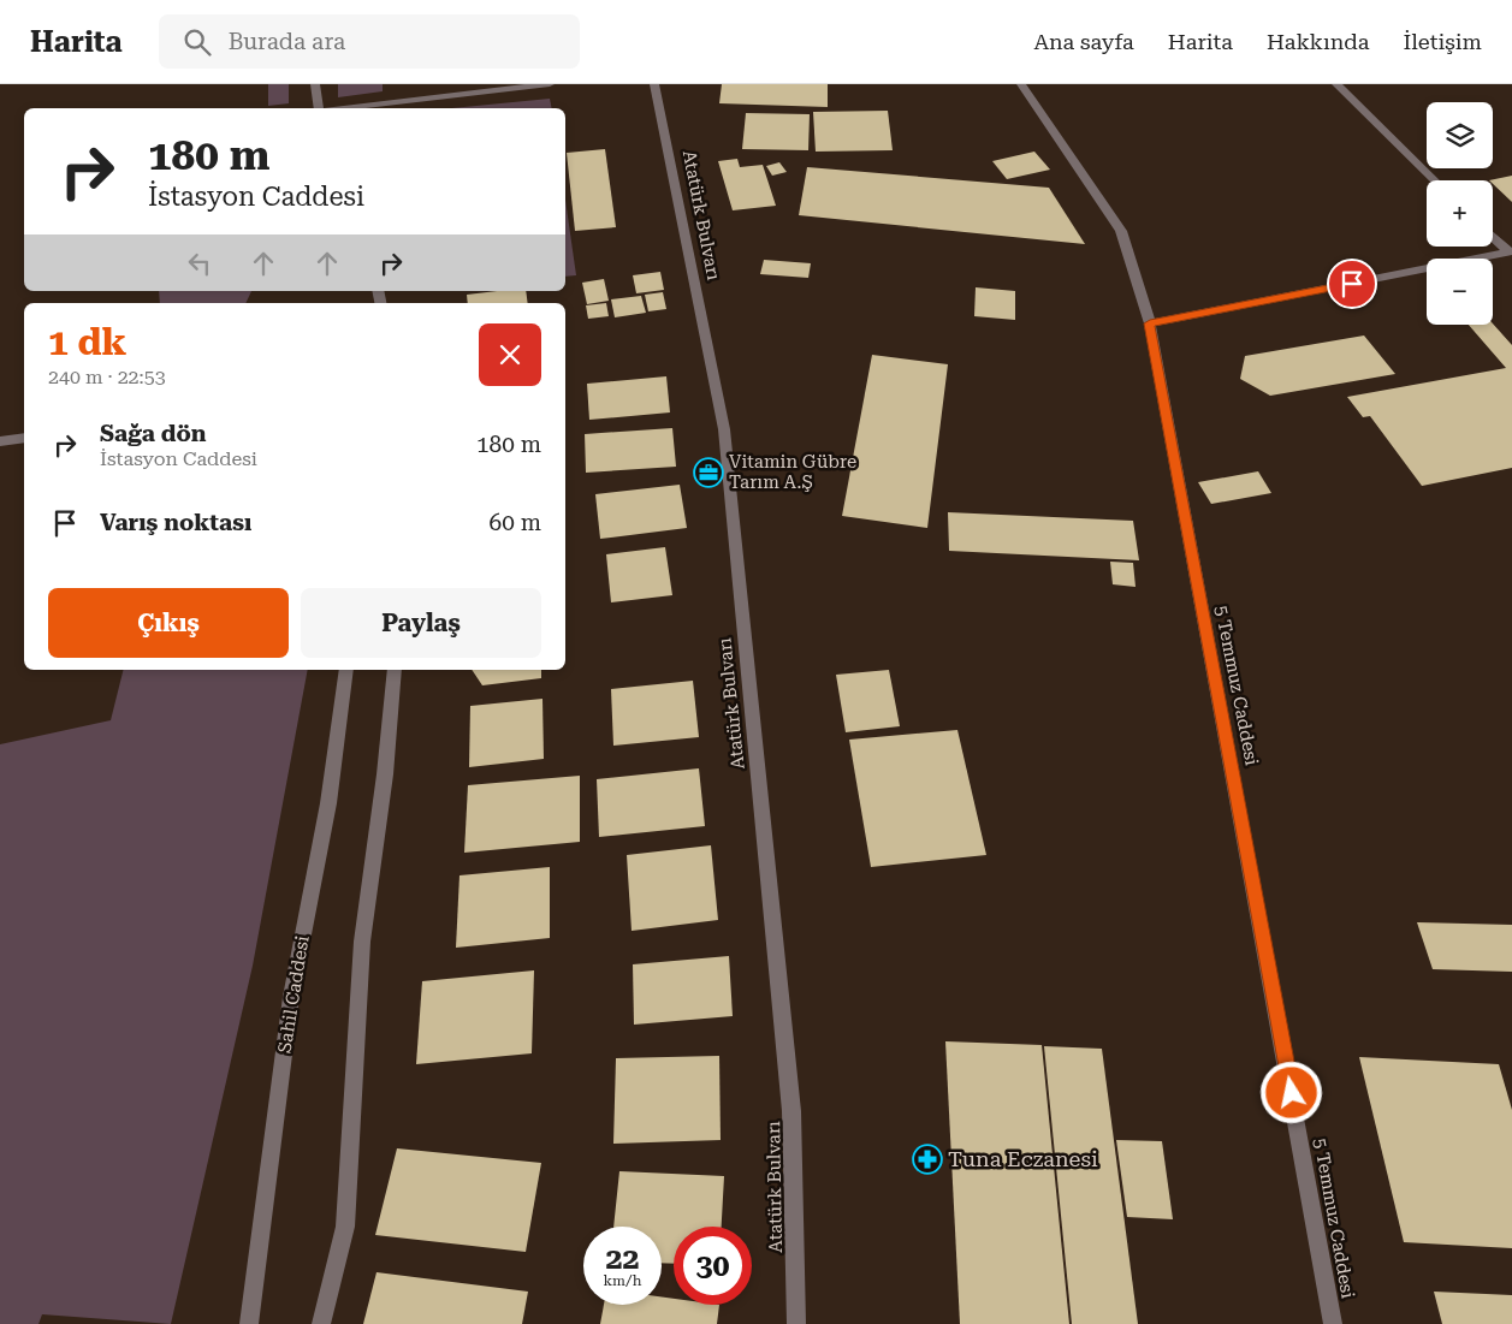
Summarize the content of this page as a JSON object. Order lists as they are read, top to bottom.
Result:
{
  "streets": {
    "street": ["Atatürk Bulvarı", "5 Temmuz Caddesi", "Sahil Caddesi"]
  },
  "places": {
    "office": ["Vitamin Gübre Tarım A.Ş"],
    "pharmacy": ["Tuna Eczanesi"]
  },
  "page": {
    "header": "Harita",
    "search": "Burada ara",
    "nav": [
      "Ana sayfa",
      "Harita",
      "Hakkında",
      "İletişim"
    ],
    "map_buttons": ["+", "−"],
    "turn": ["180 m", "İstasyon Caddesi"],
    "heading": ["1 dk", "240 m · 22:53"],
    "list": [
      {
        "name": "Sağa dön",
        "note": "İstasyon Caddesi",
        "value": "180 m"
      },
      {
        "name": "Varış noktası",
        "value": "60 m"
      }
    ],
    "buttons": ["Çıkış", "Paylaş"],
    "speed": "22 km/h",
    "limit": "30"
  }
}
